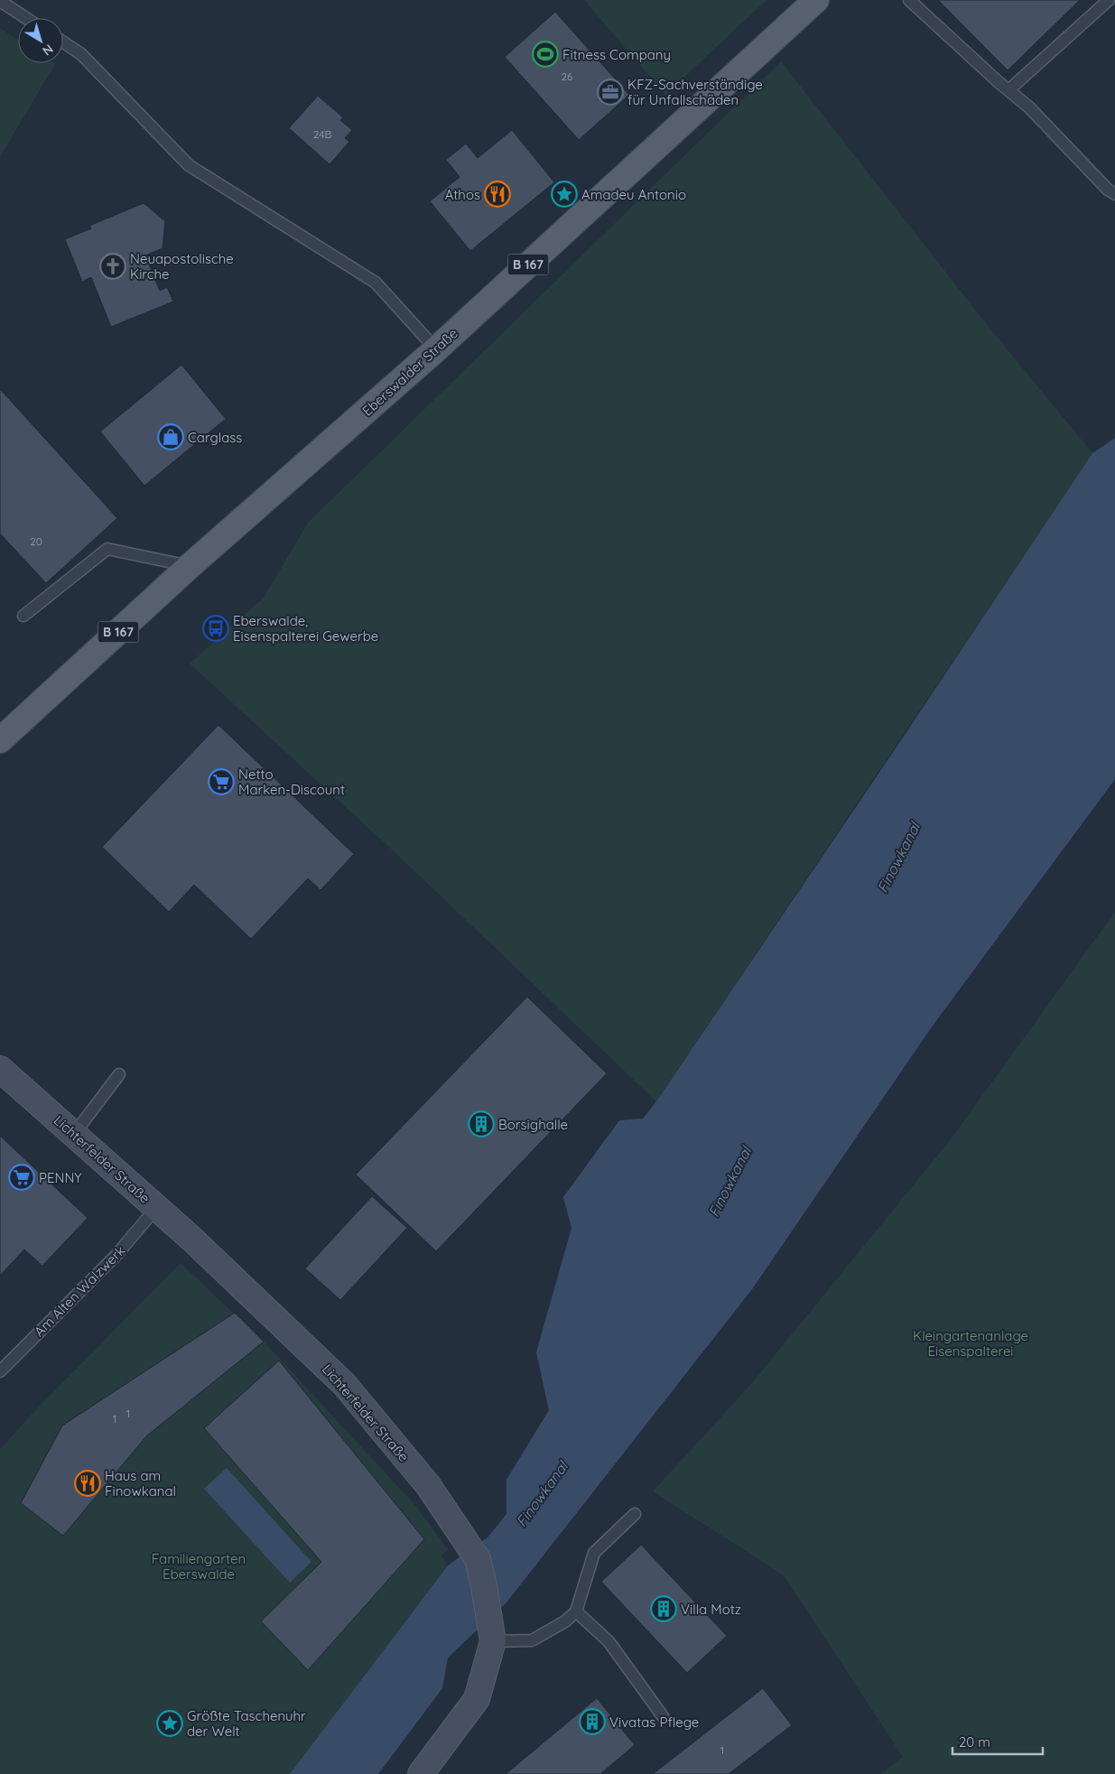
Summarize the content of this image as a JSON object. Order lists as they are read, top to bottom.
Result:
{
  "streets": {
    "main road": ["B 167", "Eberswalder Straße", "Lichterfelder Straße"],
    "lane": ["Am Alten Walzwerk"]
  },
  "crossings": [
    ["Lichterfelder Straße", "Am Alten Walzwerk"]
  ],
  "water": ["Finowkanal"],
  "parks": ["Kleingartenanlage Eisenspalterei", "Familiengarten Eberswalde"],
  "places": {
    "sports": ["Fitness Company"],
    "office": ["KFZ-Sachverständige für Unfallschäden"],
    "restaurant": ["Athos", "Haus am Finowkanal"],
    "place": ["Amadeu Antonio", "Größte Taschenuhr der Welt"],
    "church": ["Neuapostolische Kirche"],
    "shop": ["Carglass"],
    "bus stop": ["Eberswalde, Eisenspalterei Gewerbe"],
    "supermarket": ["Netto Marken-Discount", "PENNY"],
    "building": ["Borsighalle", "Villa Motz", "Vivatas Pflege"]
  },
  "house_numbers": [
    "26",
    "24B",
    "20",
    "1",
    "1",
    "1"
  ],
  "scale_bar": "20 m",
  "north": "bottom right"
}
